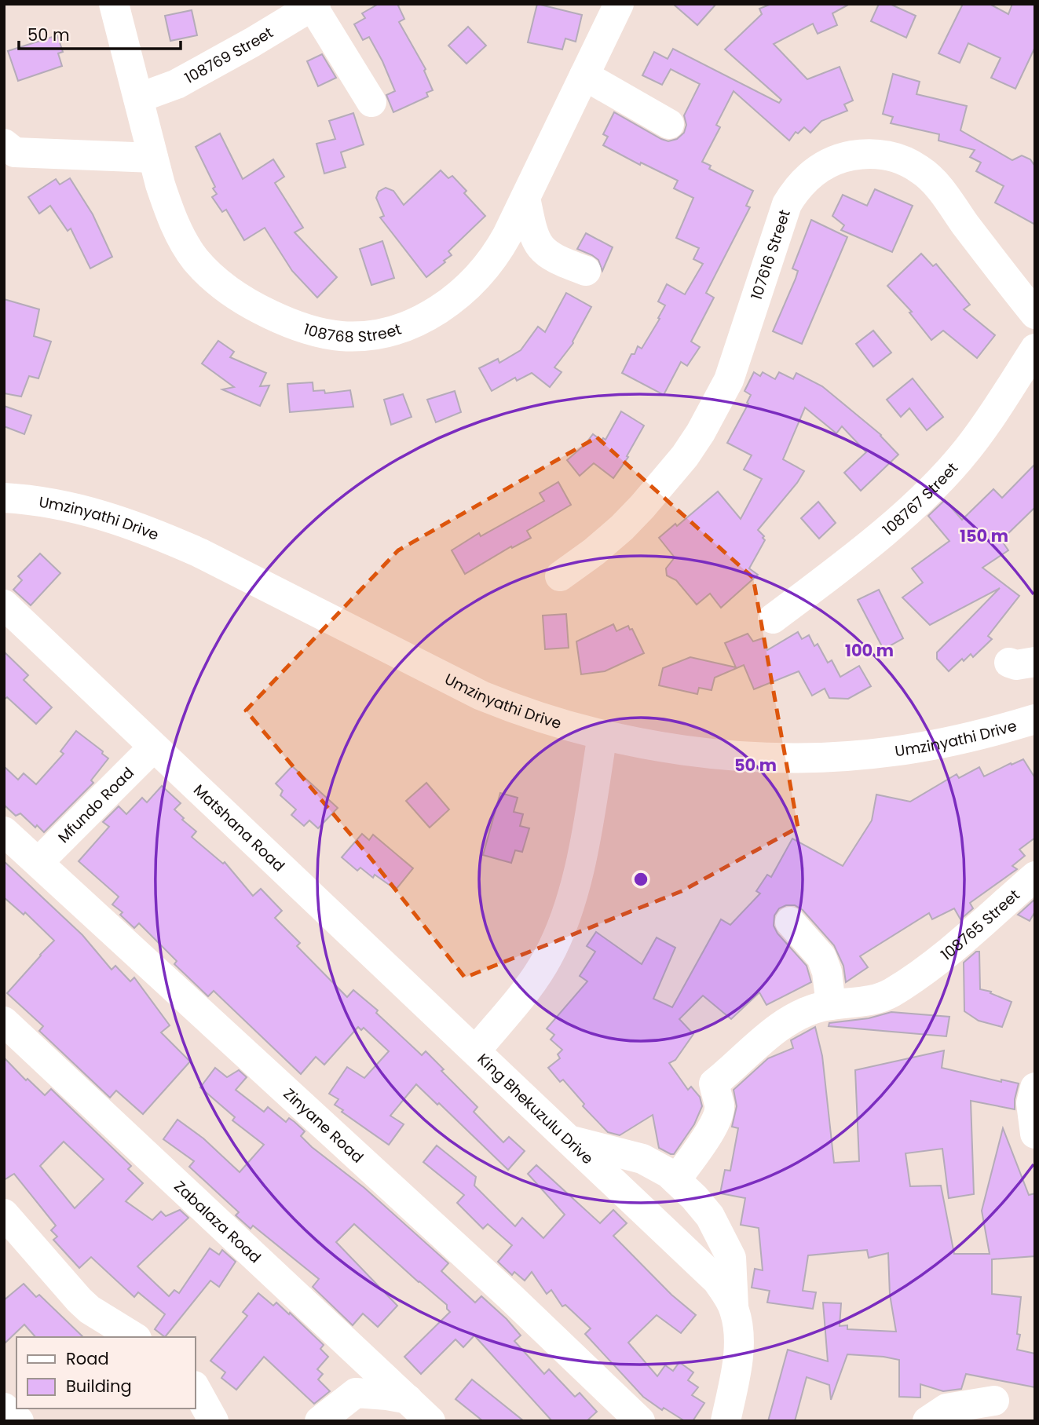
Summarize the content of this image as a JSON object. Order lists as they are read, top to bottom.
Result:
{
  "streets": {
    "street": [
      "108769 Street",
      "107616 Street",
      "108768 Street",
      "108767 Street",
      "Umzinyathi Drive",
      "Mfundo Road",
      "Matshana Road",
      "108765 Street",
      "King Bhekuzulu Drive",
      "Zinyane Road",
      "Zabalaza Road"
    ]
  },
  "crossings": [
    ["108769 Street", "108768 Street"],
    ["Umzinyathi Drive", "King Bhekuzulu Drive"],
    ["Mfundo Road", "Matshana Road"],
    ["Mfundo Road", "Zinyane Road"],
    ["Matshana Road", "King Bhekuzulu Drive"]
  ],
  "legend": ["Road", "Building"],
  "scale_bar": "50 m",
  "rings": ["150 m", "100 m", "50 m"]
}
